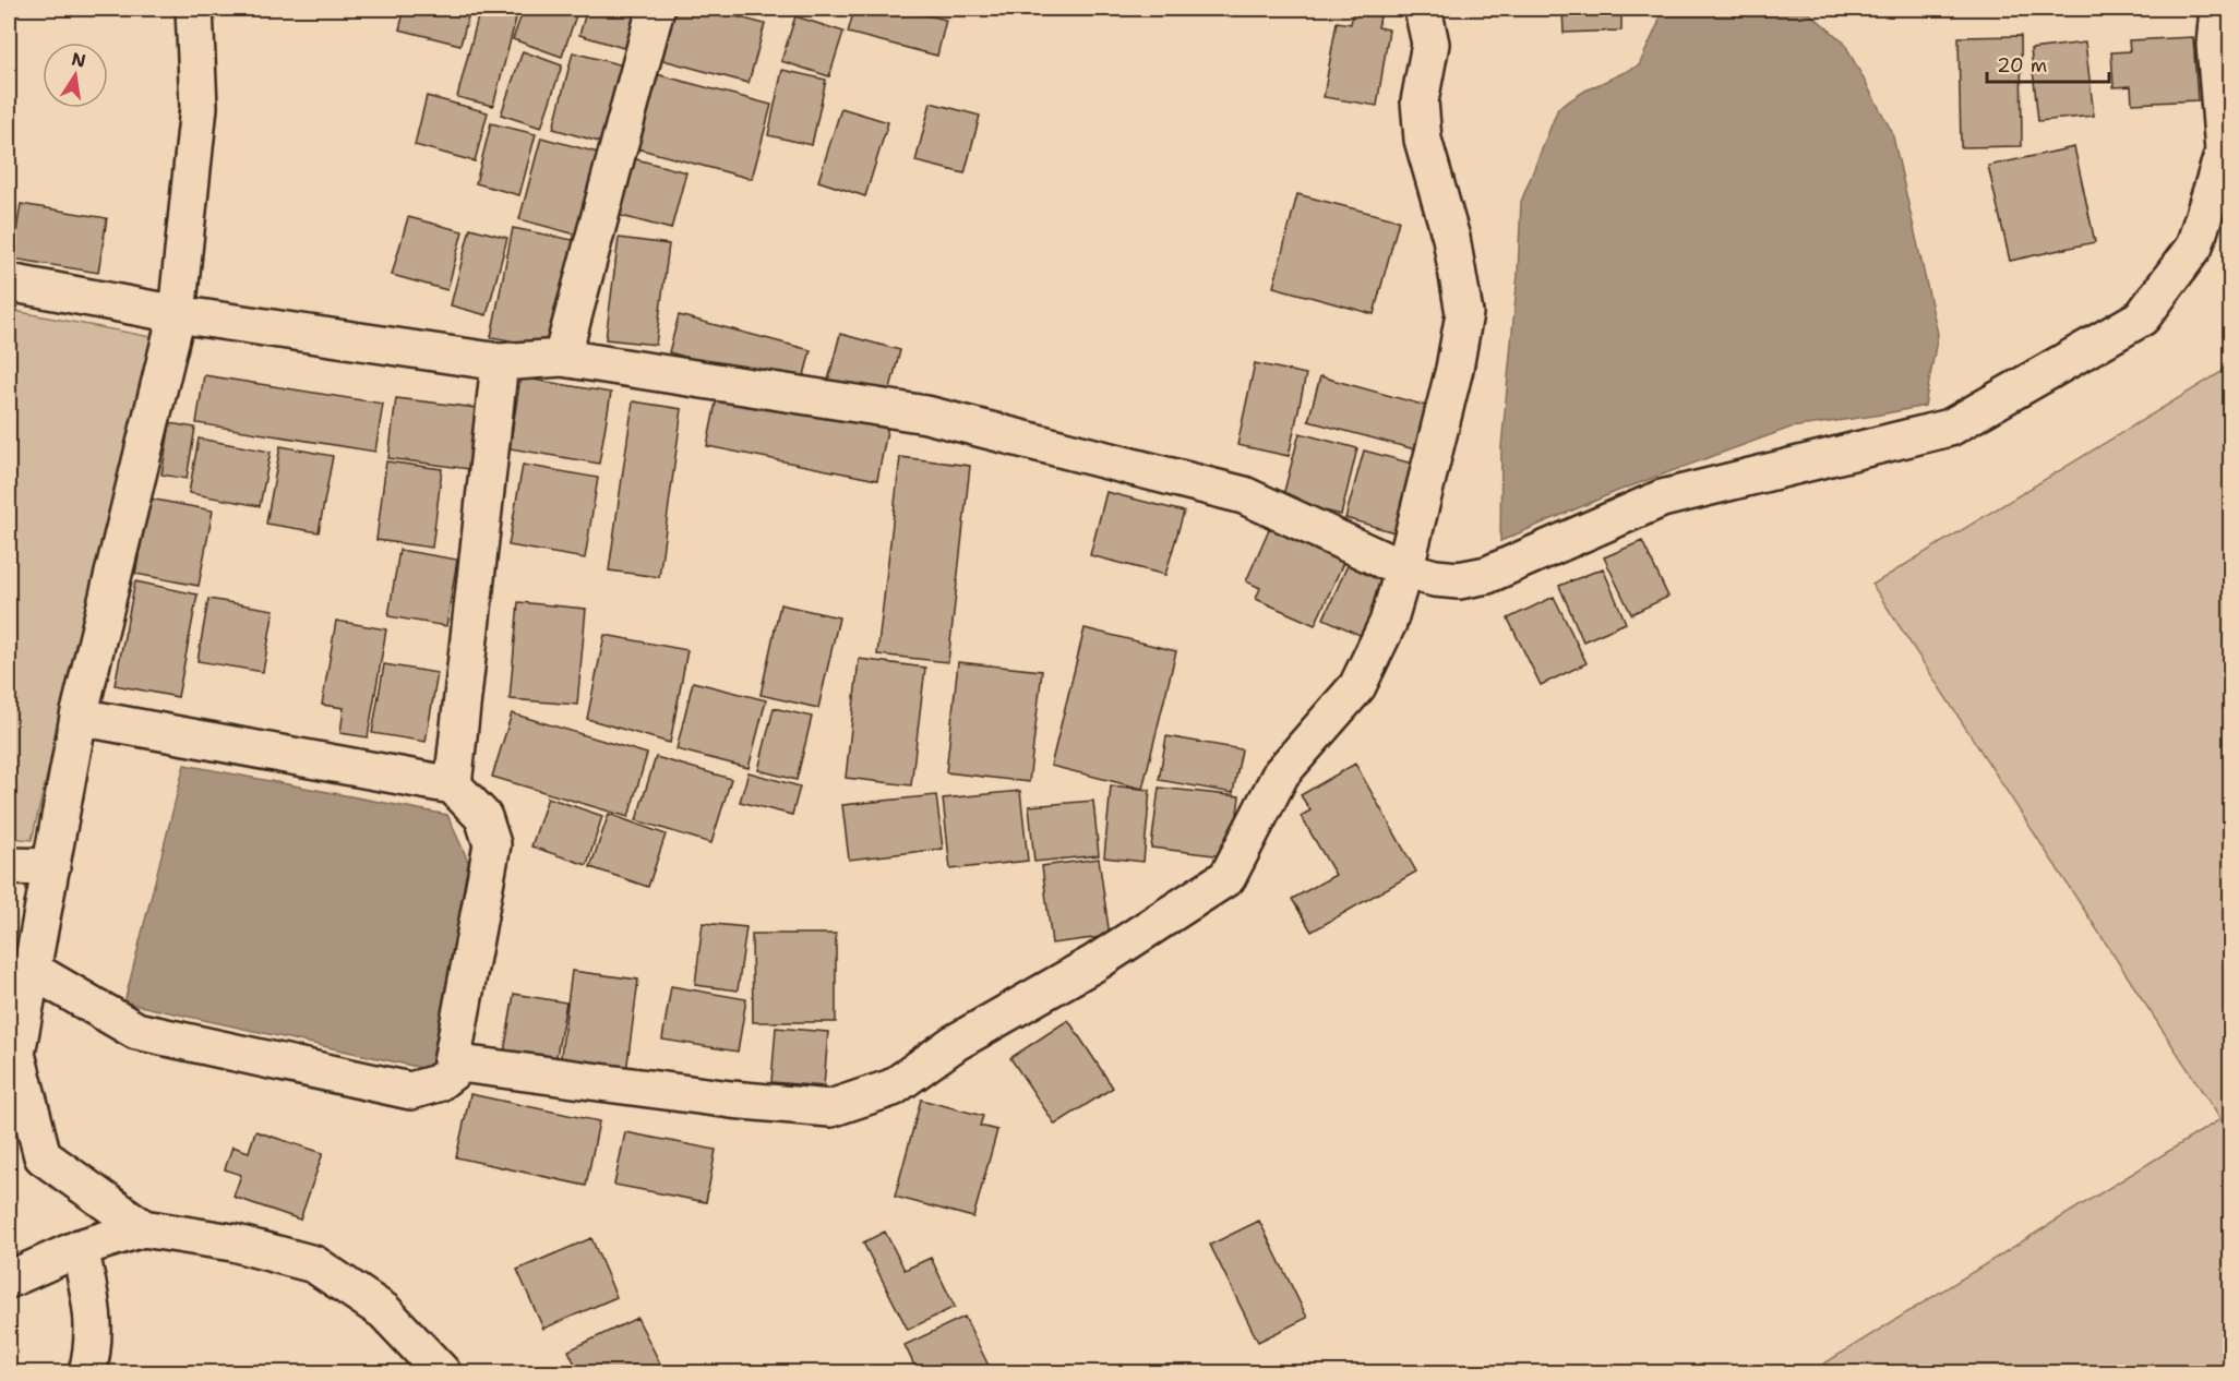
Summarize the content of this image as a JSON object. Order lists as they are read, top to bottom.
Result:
{
  "scale_bar": "20 m",
  "north": "top"
}
